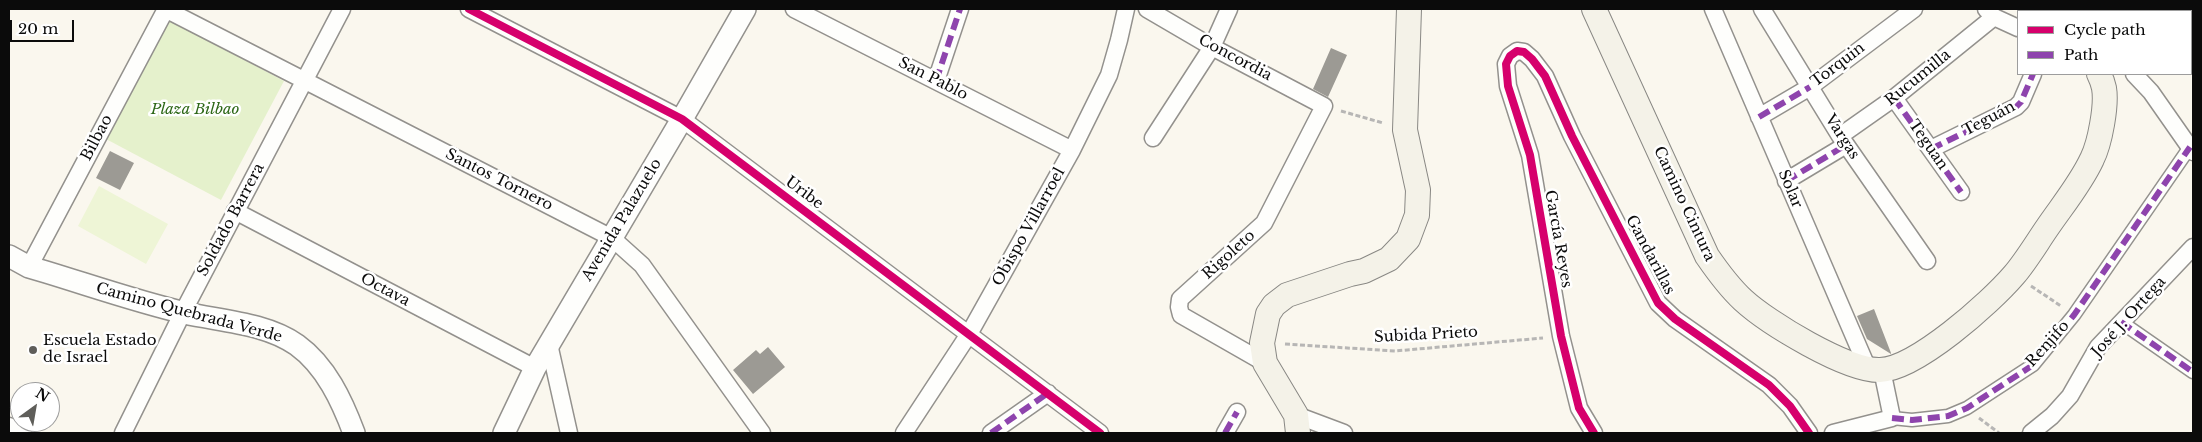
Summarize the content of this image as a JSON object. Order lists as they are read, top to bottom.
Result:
{
  "streets": {
    "main road": ["Camino Cintura"],
    "street": [
      "Concordia",
      "Torquin",
      "Rucumilla",
      "San Pablo",
      "Teguán",
      "Vargas",
      "Bilbao",
      "Teguan",
      "Santos Tornero",
      "Solar",
      "Uribe",
      "Soldado Barrera",
      "Avenida Palazuelo",
      "Obispo Villarroel",
      "García Reyes",
      "Rigoleto",
      "Gandarillas",
      "Octava",
      "Camino Quebrada Verde",
      "José J. Ortega",
      "Renjifo"
    ],
    "path": ["Subida Prieto"]
  },
  "crossings": [
    ["Concordia", "Rigoleto"],
    ["Torquin", "Vargas"],
    ["Torquin", "Solar"],
    ["Rucumilla", "Vargas"],
    ["Rucumilla", "Teguan"],
    ["Rucumilla", "Solar"],
    ["San Pablo", "Obispo Villarroel"],
    ["Teguán", "Teguan"],
    ["Bilbao", "Santos Tornero"],
    ["Bilbao", "Camino Quebrada Verde"],
    ["Santos Tornero", "Soldado Barrera"],
    ["Santos Tornero", "Avenida Palazuelo"],
    ["Solar", "Camino Cintura"],
    ["Solar", "Renjifo"],
    ["Uribe", "Avenida Palazuelo"],
    ["Uribe", "Obispo Villarroel"],
    ["Soldado Barrera", "Octava"],
    ["Soldado Barrera", "Camino Quebrada Verde"],
    ["Avenida Palazuelo", "Octava"],
    ["García Reyes", "Gandarillas"],
    ["García Reyes", "Subida Prieto"],
    ["Rigoleto", "Subida Prieto"]
  ],
  "parks": ["Plaza Bilbao"],
  "places": ["Escuela Estado de Israel"],
  "legend": ["Cycle path", "Path"],
  "scale_bar": "20 m",
  "north": "top right"
}
